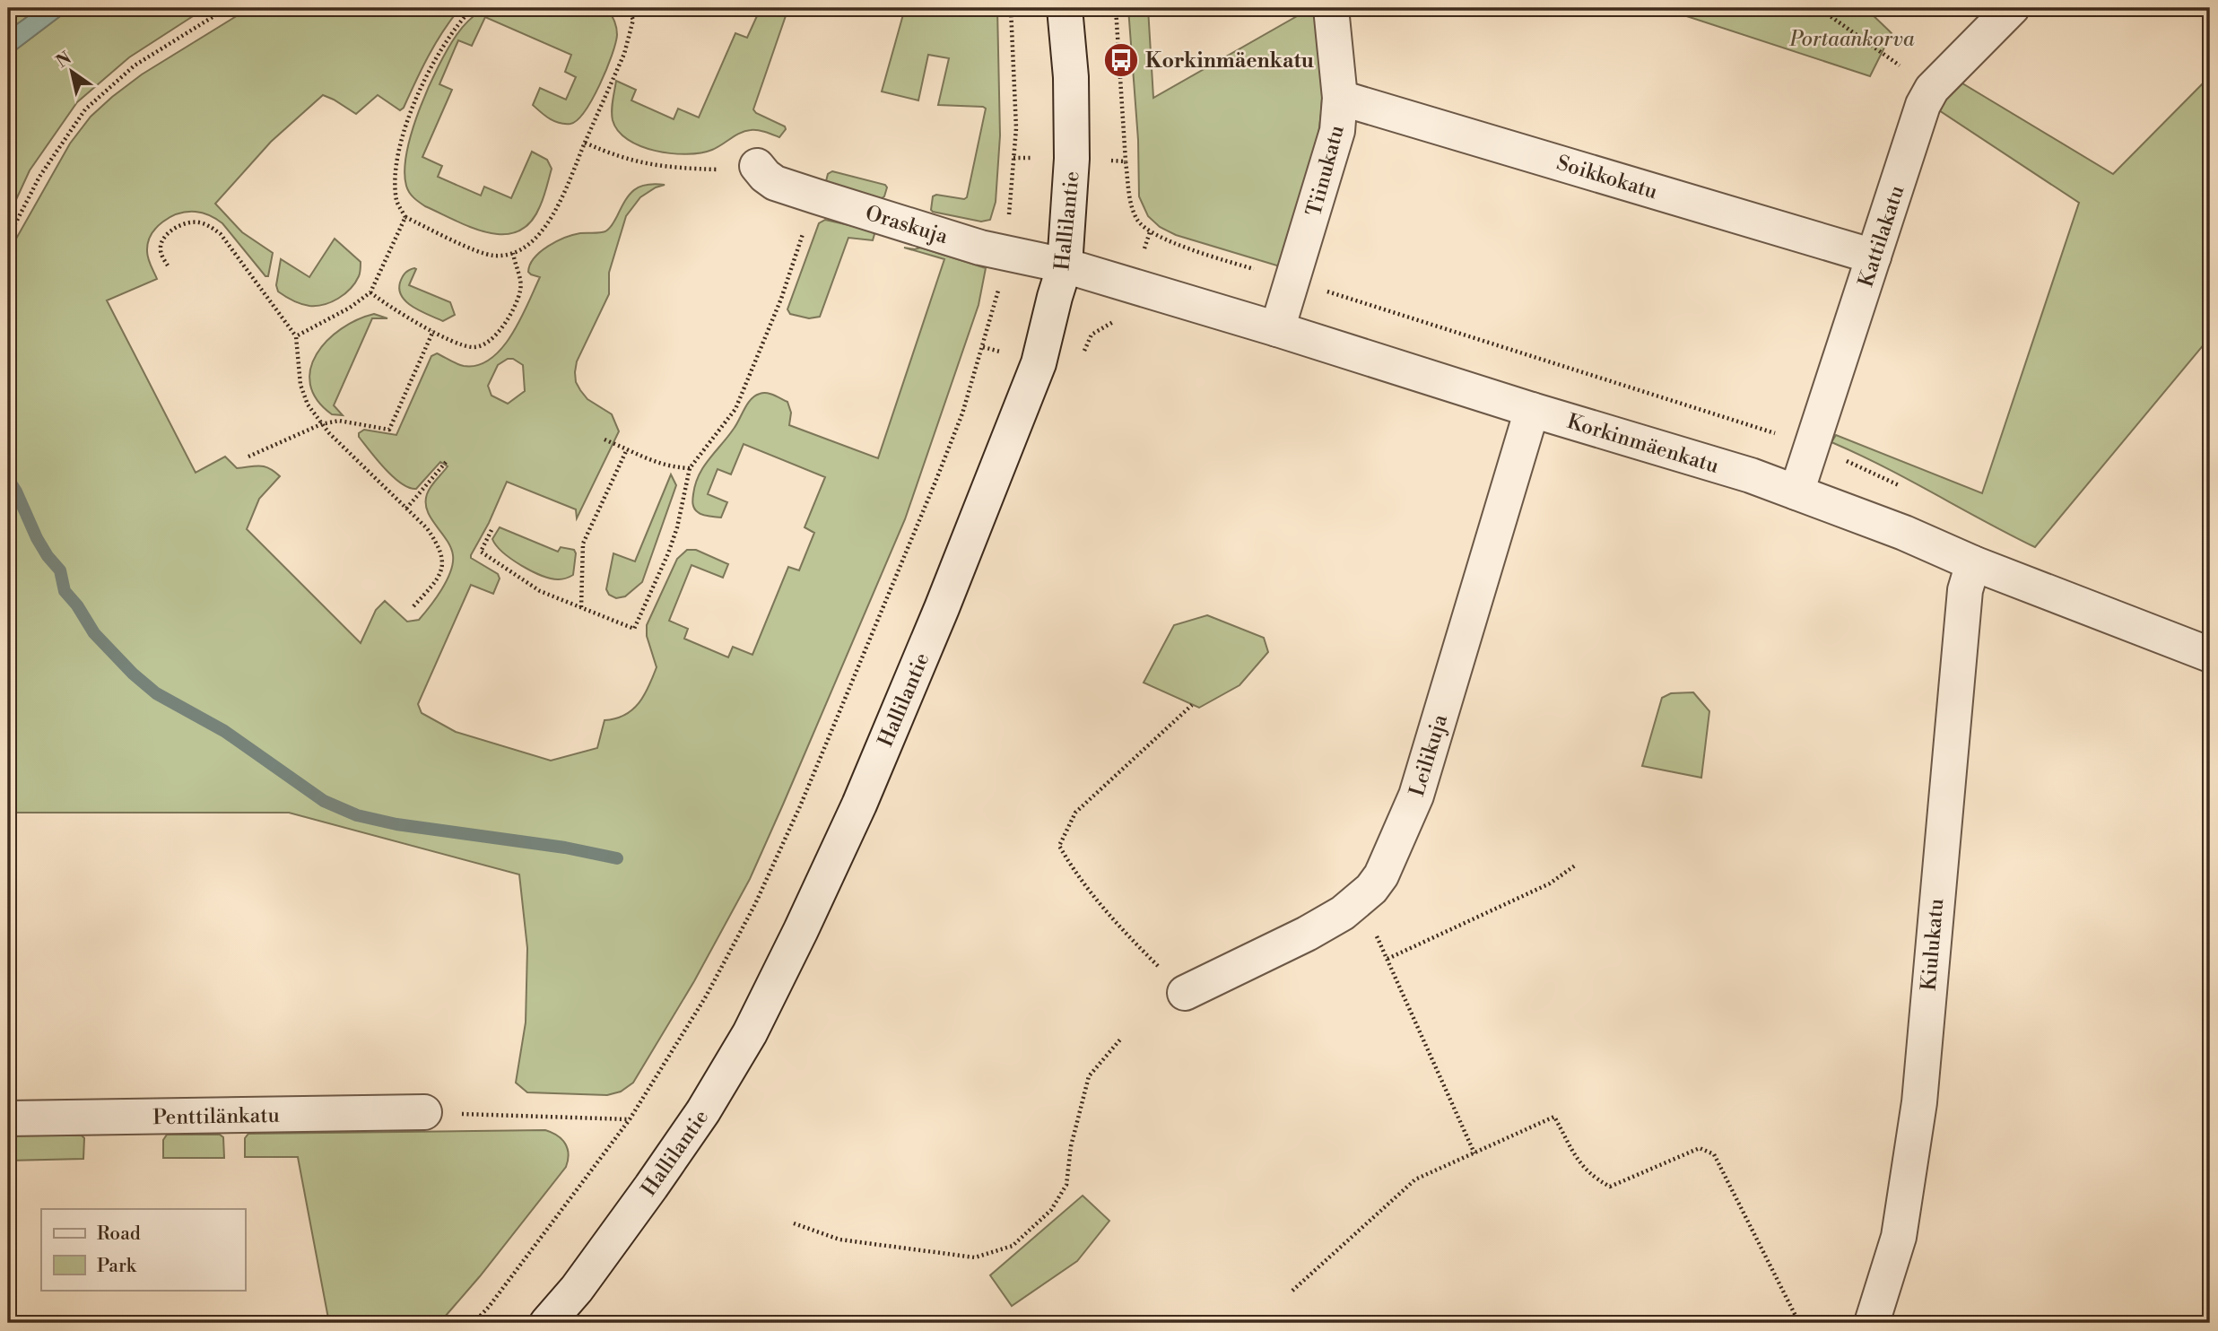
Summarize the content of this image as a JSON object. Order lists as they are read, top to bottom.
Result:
{
  "streets": {
    "street": [
      "Tiinukatu",
      "Soikkokatu",
      "Hallilantie",
      "Oraskuja",
      "Kattilakatu",
      "Korkinmäenkatu",
      "Leilikuja",
      "Kiulukatu",
      "Penttilänkatu"
    ]
  },
  "crossings": [
    ["Tiinukatu", "Soikkokatu"],
    ["Tiinukatu", "Korkinmäenkatu"],
    ["Soikkokatu", "Kattilakatu"],
    ["Hallilantie", "Oraskuja"],
    ["Hallilantie", "Korkinmäenkatu"],
    ["Oraskuja", "Korkinmäenkatu"],
    ["Kattilakatu", "Korkinmäenkatu"],
    ["Korkinmäenkatu", "Leilikuja"],
    ["Korkinmäenkatu", "Kiulukatu"]
  ],
  "parks": ["Portaankorva"],
  "places": {
    "bus stop": ["Korkinmäenkatu"]
  },
  "legend": ["Road", "Park"],
  "north": "top left"
}
